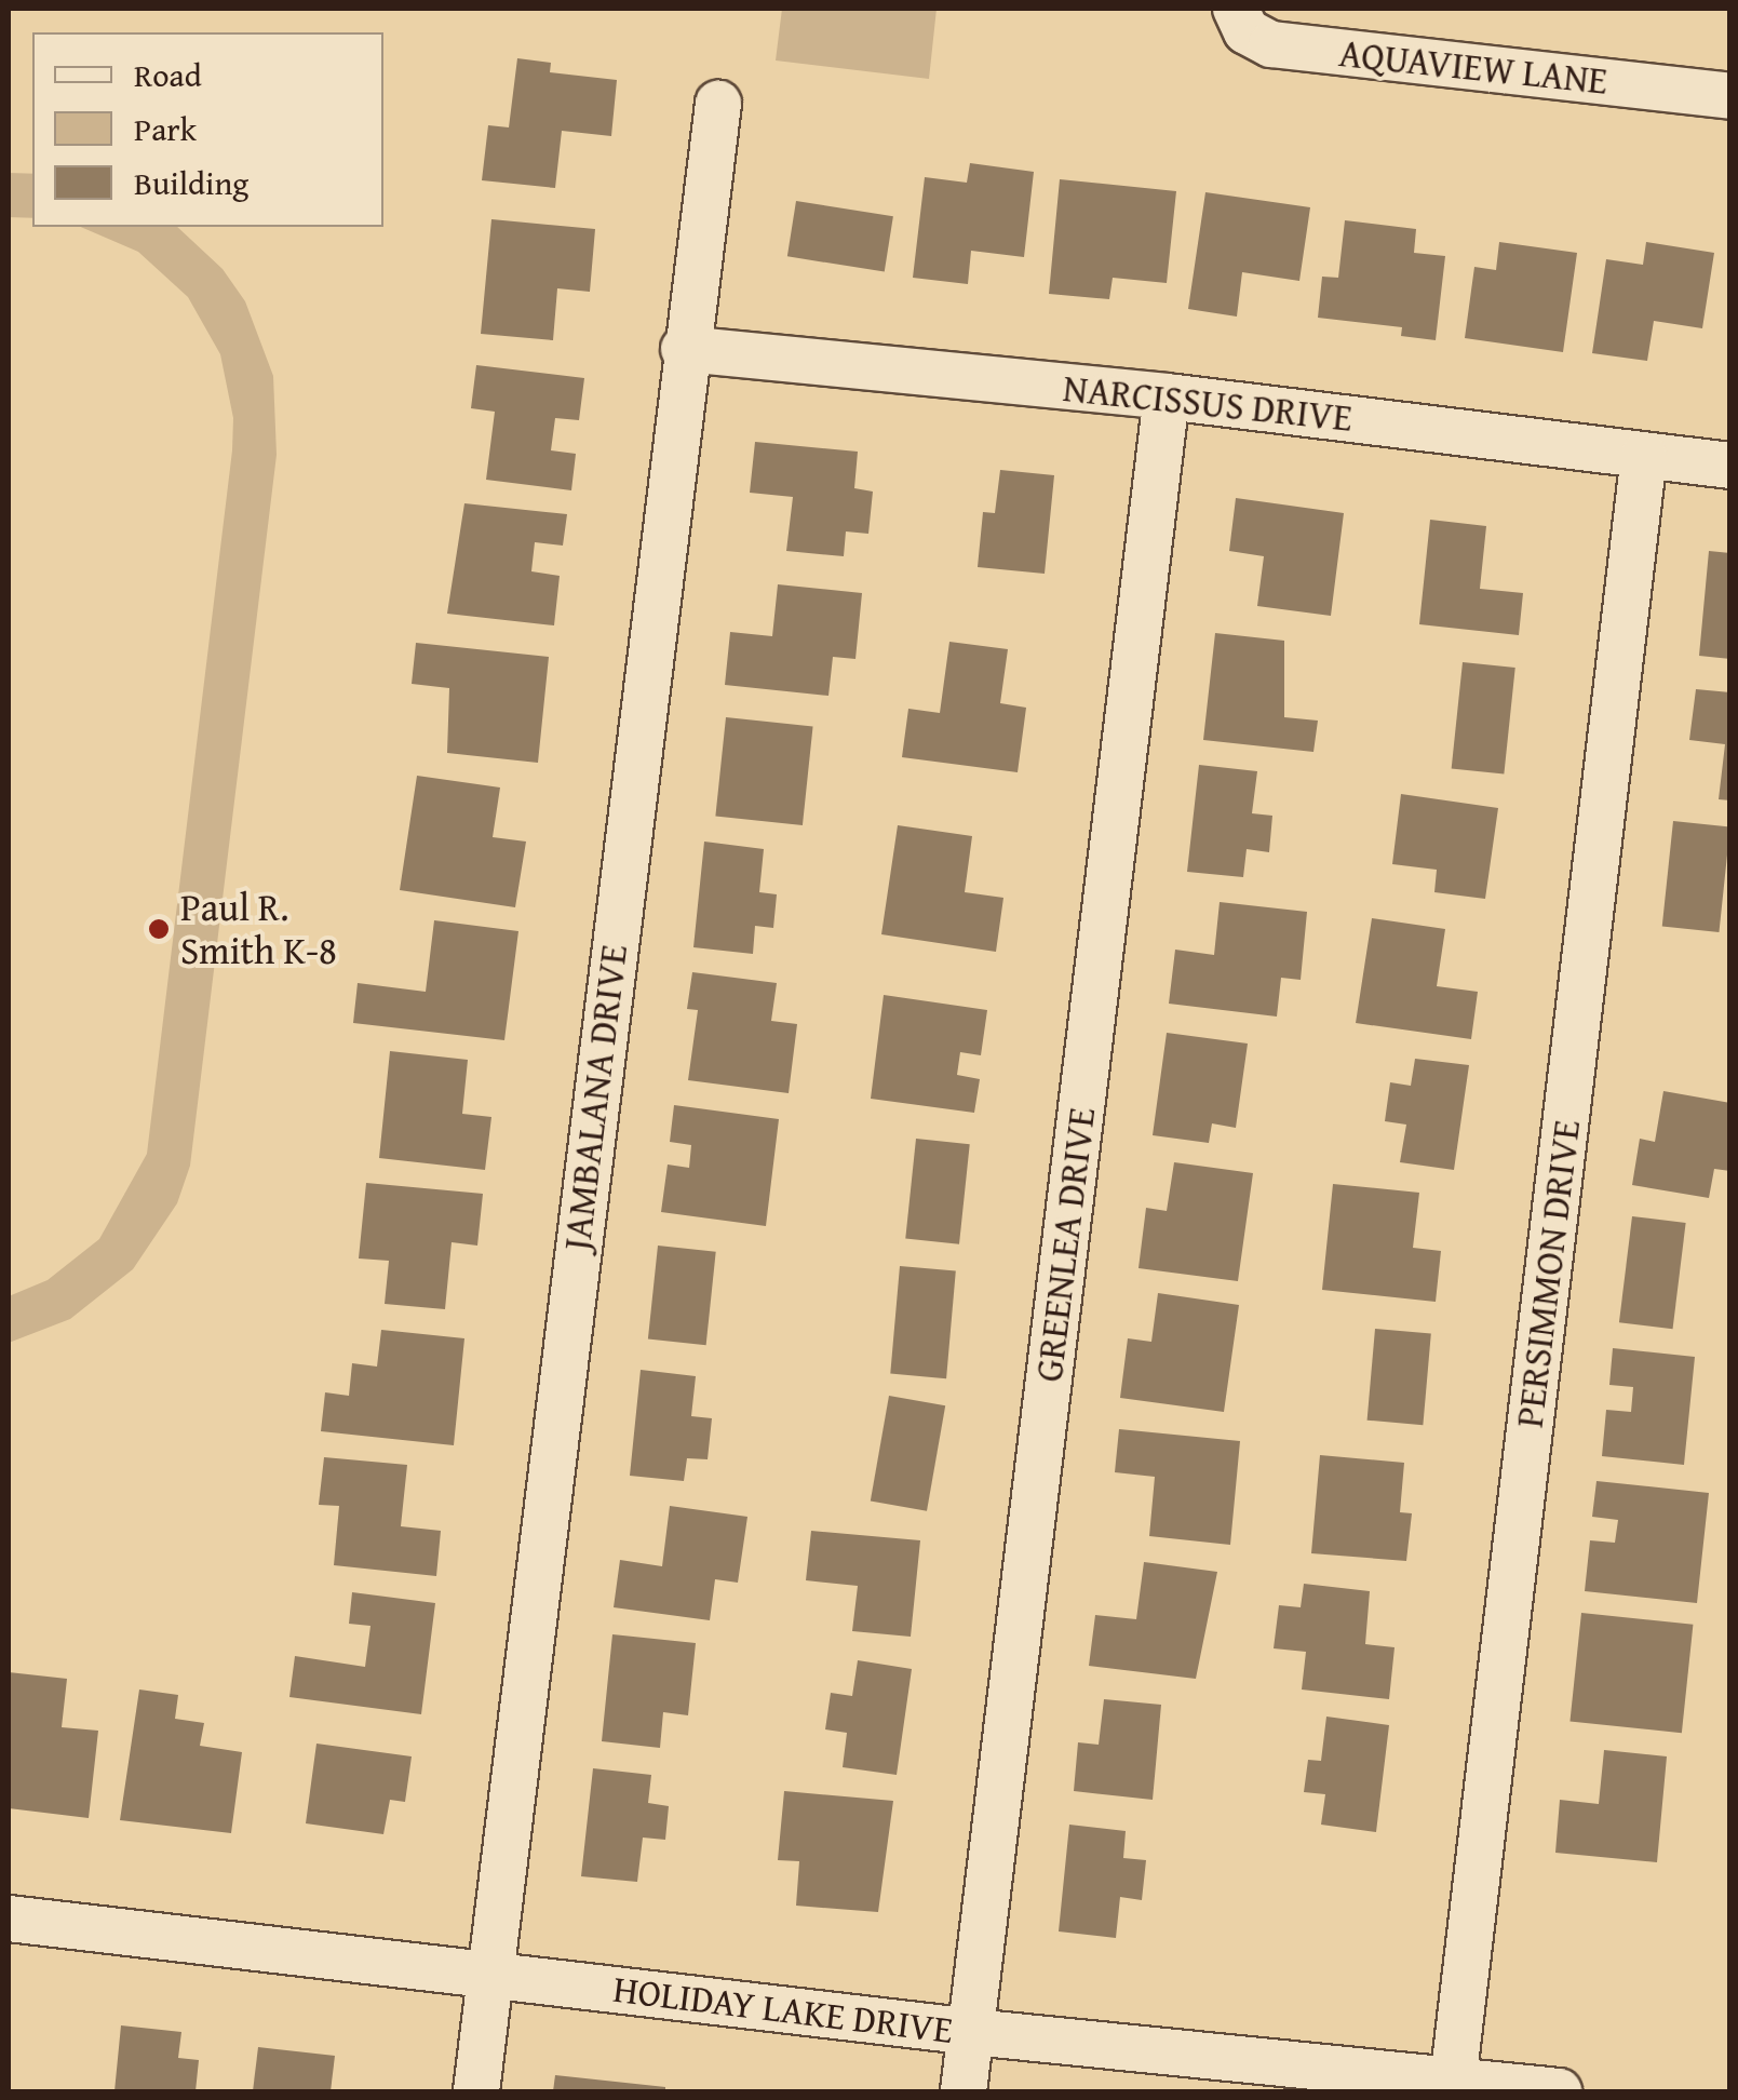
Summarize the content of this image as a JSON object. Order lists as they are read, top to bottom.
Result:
{
  "streets": {
    "street": [
      "AQUAVIEW LANE",
      "NARCISSUS DRIVE",
      "JAMBALANA DRIVE",
      "GREENLEA DRIVE",
      "PERSIMMON DRIVE",
      "HOLIDAY LAKE DRIVE"
    ]
  },
  "crossings": [
    ["NARCISSUS DRIVE", "JAMBALANA DRIVE"],
    ["NARCISSUS DRIVE", "GREENLEA DRIVE"],
    ["NARCISSUS DRIVE", "PERSIMMON DRIVE"],
    ["JAMBALANA DRIVE", "HOLIDAY LAKE DRIVE"],
    ["GREENLEA DRIVE", "HOLIDAY LAKE DRIVE"],
    ["PERSIMMON DRIVE", "HOLIDAY LAKE DRIVE"]
  ],
  "places": ["Paul R. Smith K-8"],
  "legend": ["Road", "Park", "Building"]
}
